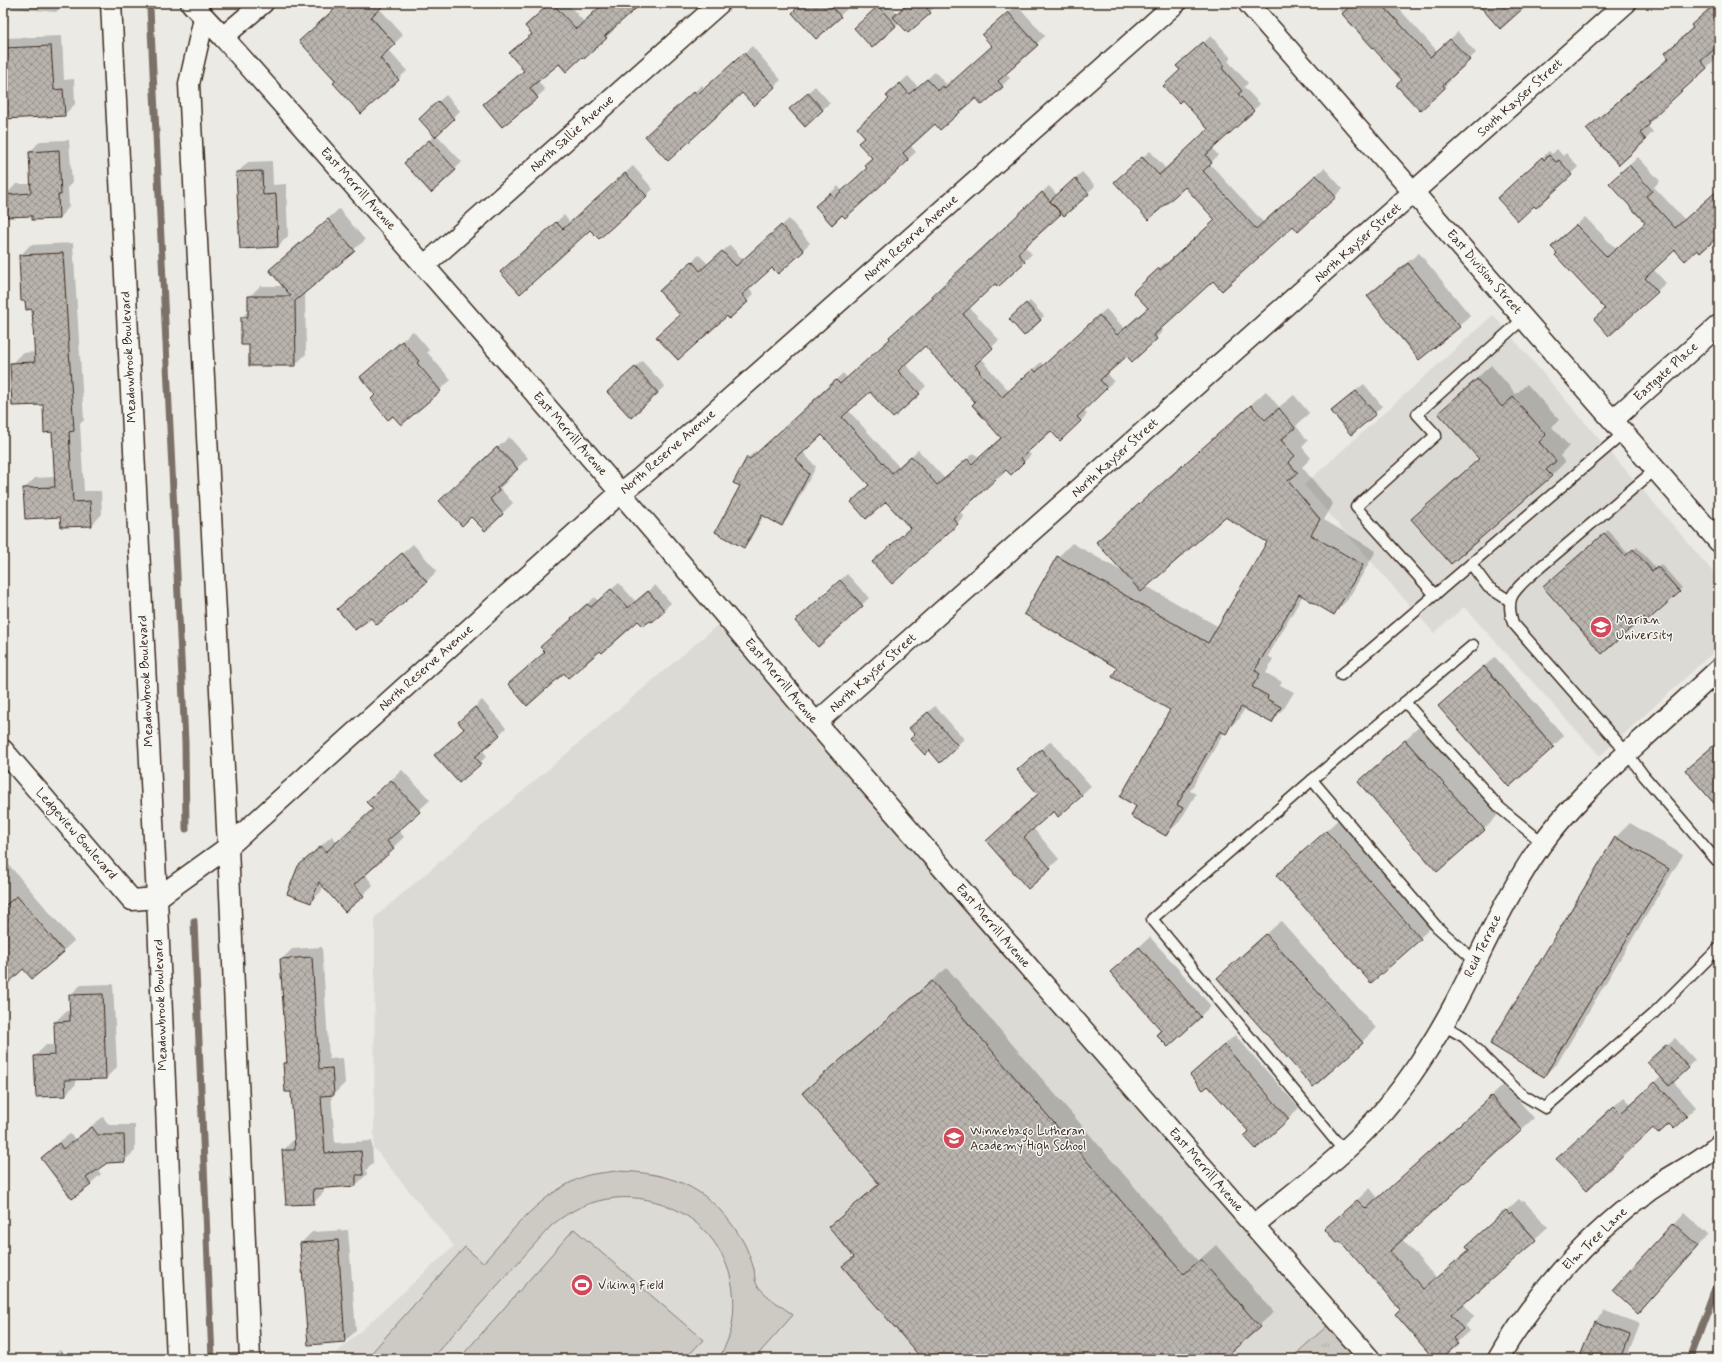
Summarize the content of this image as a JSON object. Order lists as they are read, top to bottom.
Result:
{
  "streets": {
    "street": [
      "South Kayser Street",
      "North Sallie Avenue",
      "East Merrill Avenue",
      "North Reserve Avenue",
      "North Kayser Street",
      "East Division Street",
      "Meadowbrook Boulevard",
      "Eastgate Place",
      "Ledgeview Boulevard",
      "Reid Terrace",
      "Elm Tree Lane"
    ]
  },
  "crossings": [
    ["South Kayser Street", "North Kayser Street"],
    ["South Kayser Street", "East Division Street"],
    ["North Sallie Avenue", "East Merrill Avenue"],
    ["East Merrill Avenue", "North Reserve Avenue"],
    ["East Merrill Avenue", "North Kayser Street"],
    ["East Merrill Avenue", "Reid Terrace"],
    ["North Reserve Avenue", "Meadowbrook Boulevard"],
    ["North Reserve Avenue", "Ledgeview Boulevard"],
    ["North Kayser Street", "East Division Street"],
    ["East Division Street", "Eastgate Place"],
    ["Meadowbrook Boulevard", "Ledgeview Boulevard"]
  ],
  "places": {
    "school or university": ["Marian University", "Winnebago Lutheran Academy High School"],
    "sports": ["Viking Field"]
  }
}
